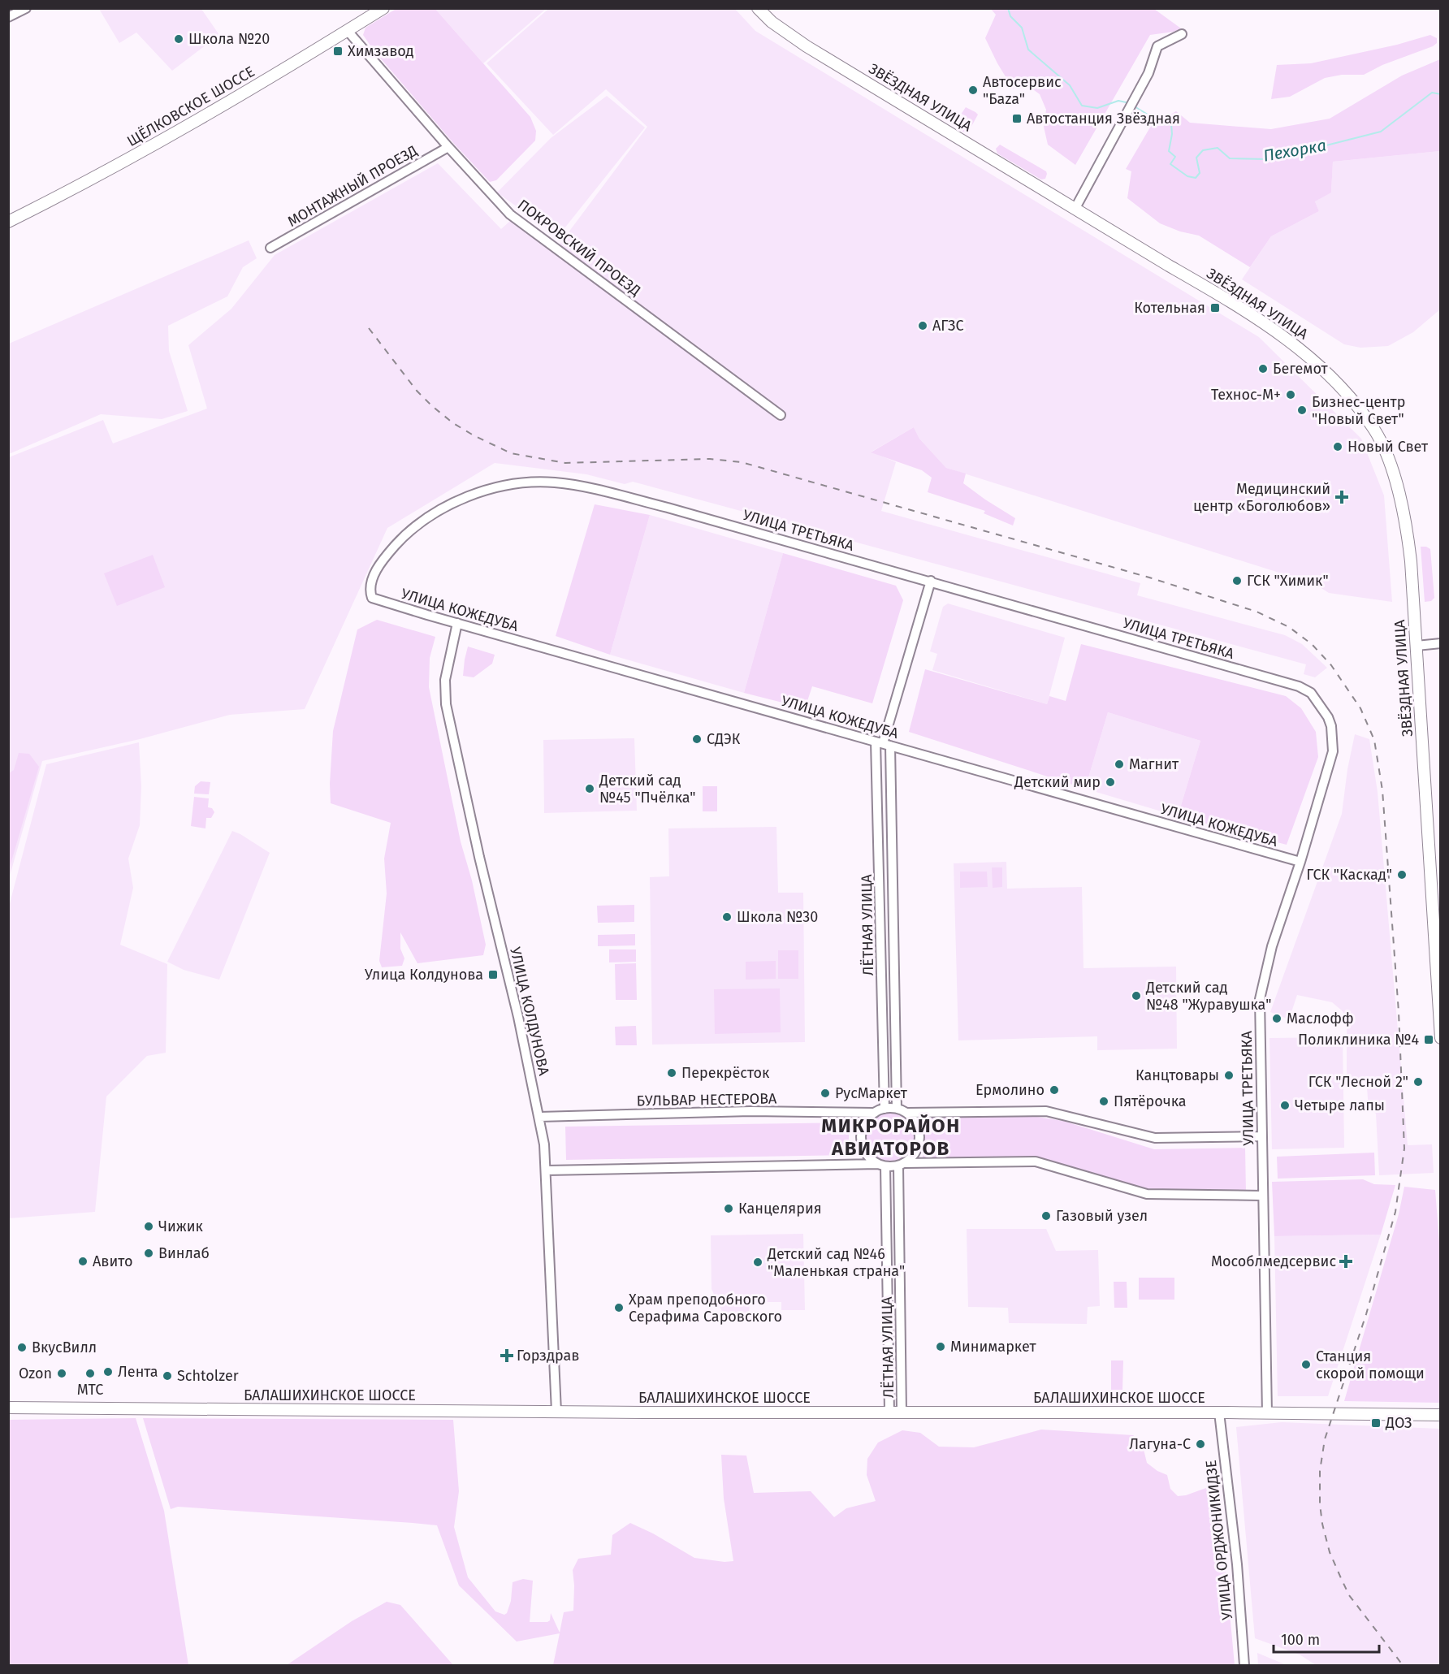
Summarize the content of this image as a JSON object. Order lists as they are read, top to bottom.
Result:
{
  "streets": {
    "main road": ["ЗВЁЗДНАЯ УЛИЦА", "ЩЁЛКОВСКОЕ ШОССЕ", "БАЛАШИХИНСКОЕ ШОССЕ"],
    "street": [
      "МОНТАЖНЫЙ ПРОЕЗД",
      "ПОКРОВСКИЙ ПРОЕЗД",
      "УЛИЦА ТРЕТЬЯКА",
      "УЛИЦА КОЖЕДУБА",
      "ЛЁТНАЯ УЛИЦА",
      "УЛИЦА КОЛДУНОВА",
      "БУЛЬВАР НЕСТЕРОВА",
      "УЛИЦА ОРДЖОНИКИДЗЕ"
    ]
  },
  "crossings": [
    ["ЩЁЛКОВСКОЕ ШОССЕ", "ПОКРОВСКИЙ ПРОЕЗД"],
    ["МОНТАЖНЫЙ ПРОЕЗД", "ПОКРОВСКИЙ ПРОЕЗД"],
    ["УЛИЦА ТРЕТЬЯКА", "УЛИЦА КОЖЕДУБА"],
    ["УЛИЦА ТРЕТЬЯКА", "ЛЁТНАЯ УЛИЦА"],
    ["УЛИЦА ТРЕТЬЯКА", "БАЛАШИХИНСКОЕ ШОССЕ"],
    ["УЛИЦА КОЖЕДУБА", "ЛЁТНАЯ УЛИЦА"],
    ["УЛИЦА КОЖЕДУБА", "УЛИЦА КОЛДУНОВА"],
    ["ЛЁТНАЯ УЛИЦА", "БУЛЬВАР НЕСТЕРОВА"],
    ["ЛЁТНАЯ УЛИЦА", "БАЛАШИХИНСКОЕ ШОССЕ"],
    ["УЛИЦА КОЛДУНОВА", "БУЛЬВАР НЕСТЕРОВА"],
    ["УЛИЦА КОЛДУНОВА", "БАЛАШИХИНСКОЕ ШОССЕ"],
    ["БАЛАШИХИНСКОЕ ШОССЕ", "УЛИЦА ОРДЖОНИКИДЗЕ"]
  ],
  "districts": ["МИКРОРАЙОН АВИАТОРОВ"],
  "water": ["Пехорка"],
  "places": {
    "other": [
      "Школа №20",
      "Автосервис \"Баzа\"",
      "АГЗС",
      "Бегемот",
      "Технос-М+",
      "Бизнес-центр \"Новый Свет\"",
      "Новый Свет",
      "ГСК \"Химик\"",
      "СДЭК",
      "Магнит",
      "Детский мир",
      "Детский сад №45 \"Пчёлка\"",
      "ГСК \"Каскад\"",
      "Школа №30",
      "Детский сад №48 \"Журавушка\"",
      "Маслофф",
      "Перекрёсток",
      "Канцтовары",
      "ГСК \"Лесной 2\"",
      "Ермолино",
      "РусМаркет",
      "Пятёрочка",
      "Четыре лапы",
      "Канцелярия",
      "Газовый узел",
      "Чижик",
      "Винлаб",
      "Авито",
      "Детский сад №46 \"Маленькая страна\"",
      "Храм преподобного Серафима Саровского",
      "Минимаркет",
      "ВкусВилл",
      "Станция скорой помощи",
      "Лента",
      "Ozon",
      "МТС",
      "Schtolzer",
      "Лагуна-С"
    ],
    "transit": [
      "Химзавод",
      "Автостанция Звёздная",
      "Котельная",
      "Улица Колдунова",
      "Поликлиника №4",
      "ДОЗ"
    ],
    "health": ["Медицинский центр «Боголюбов»", "Мособлмедсервис", "Горздрав"]
  },
  "scale_bar": "100 m"
}
